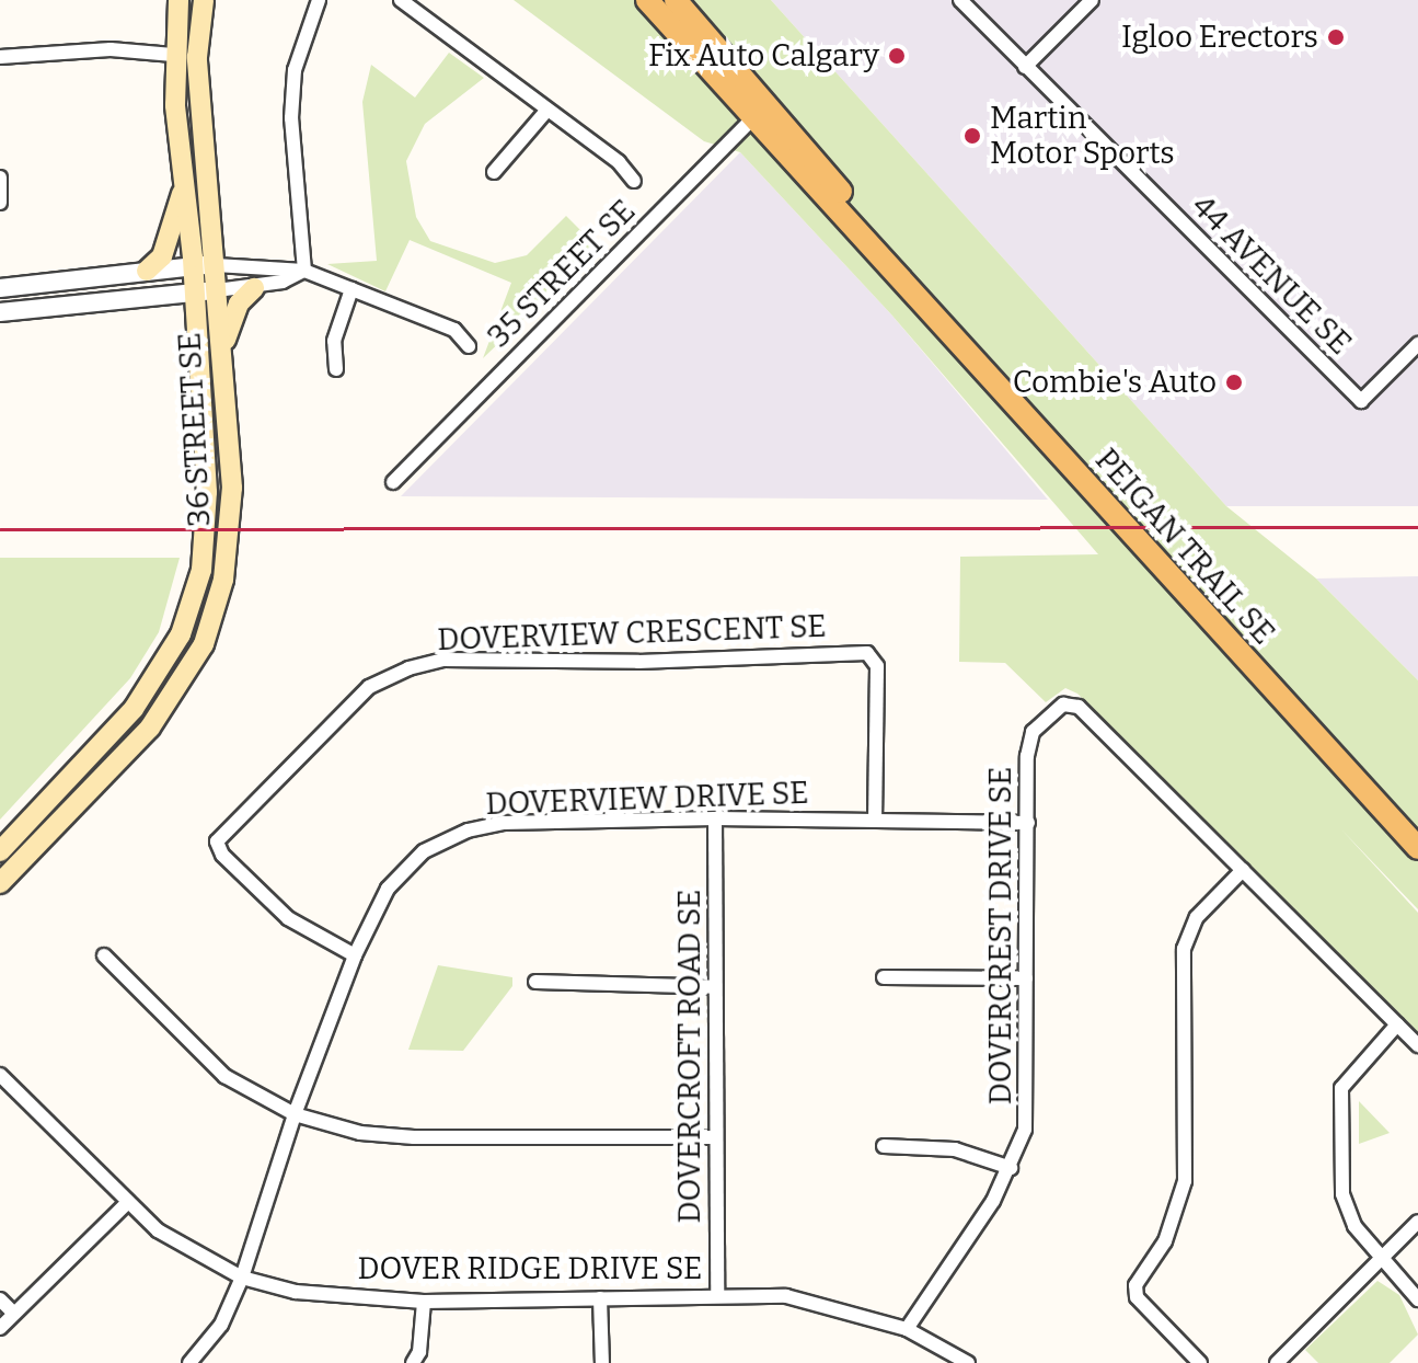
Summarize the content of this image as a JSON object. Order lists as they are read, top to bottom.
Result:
{
  "streets": {
    "main road": ["36 STREET SE", "PEIGAN TRAIL SE"],
    "street": [
      "35 STREET SE",
      "44 AVENUE SE",
      "DOVERVIEW CRESCENT SE",
      "DOVERVIEW DRIVE SE",
      "DOVERCREST DRIVE SE",
      "DOVERCROFT ROAD SE",
      "DOVER RIDGE DRIVE SE"
    ]
  },
  "crossings": [
    ["35 STREET SE", "PEIGAN TRAIL SE"],
    ["DOVERVIEW CRESCENT SE", "DOVERVIEW DRIVE SE"],
    ["DOVERVIEW DRIVE SE", "DOVERCREST DRIVE SE"],
    ["DOVERVIEW DRIVE SE", "DOVERCROFT ROAD SE"],
    ["DOVERVIEW DRIVE SE", "DOVER RIDGE DRIVE SE"],
    ["DOVERCREST DRIVE SE", "DOVER RIDGE DRIVE SE"],
    ["DOVERCROFT ROAD SE", "DOVER RIDGE DRIVE SE"]
  ],
  "places": [
    "Igloo Erectors",
    "Fix Auto Calgary",
    "Martin Motor Sports",
    "Combie's Auto"
  ]
}
